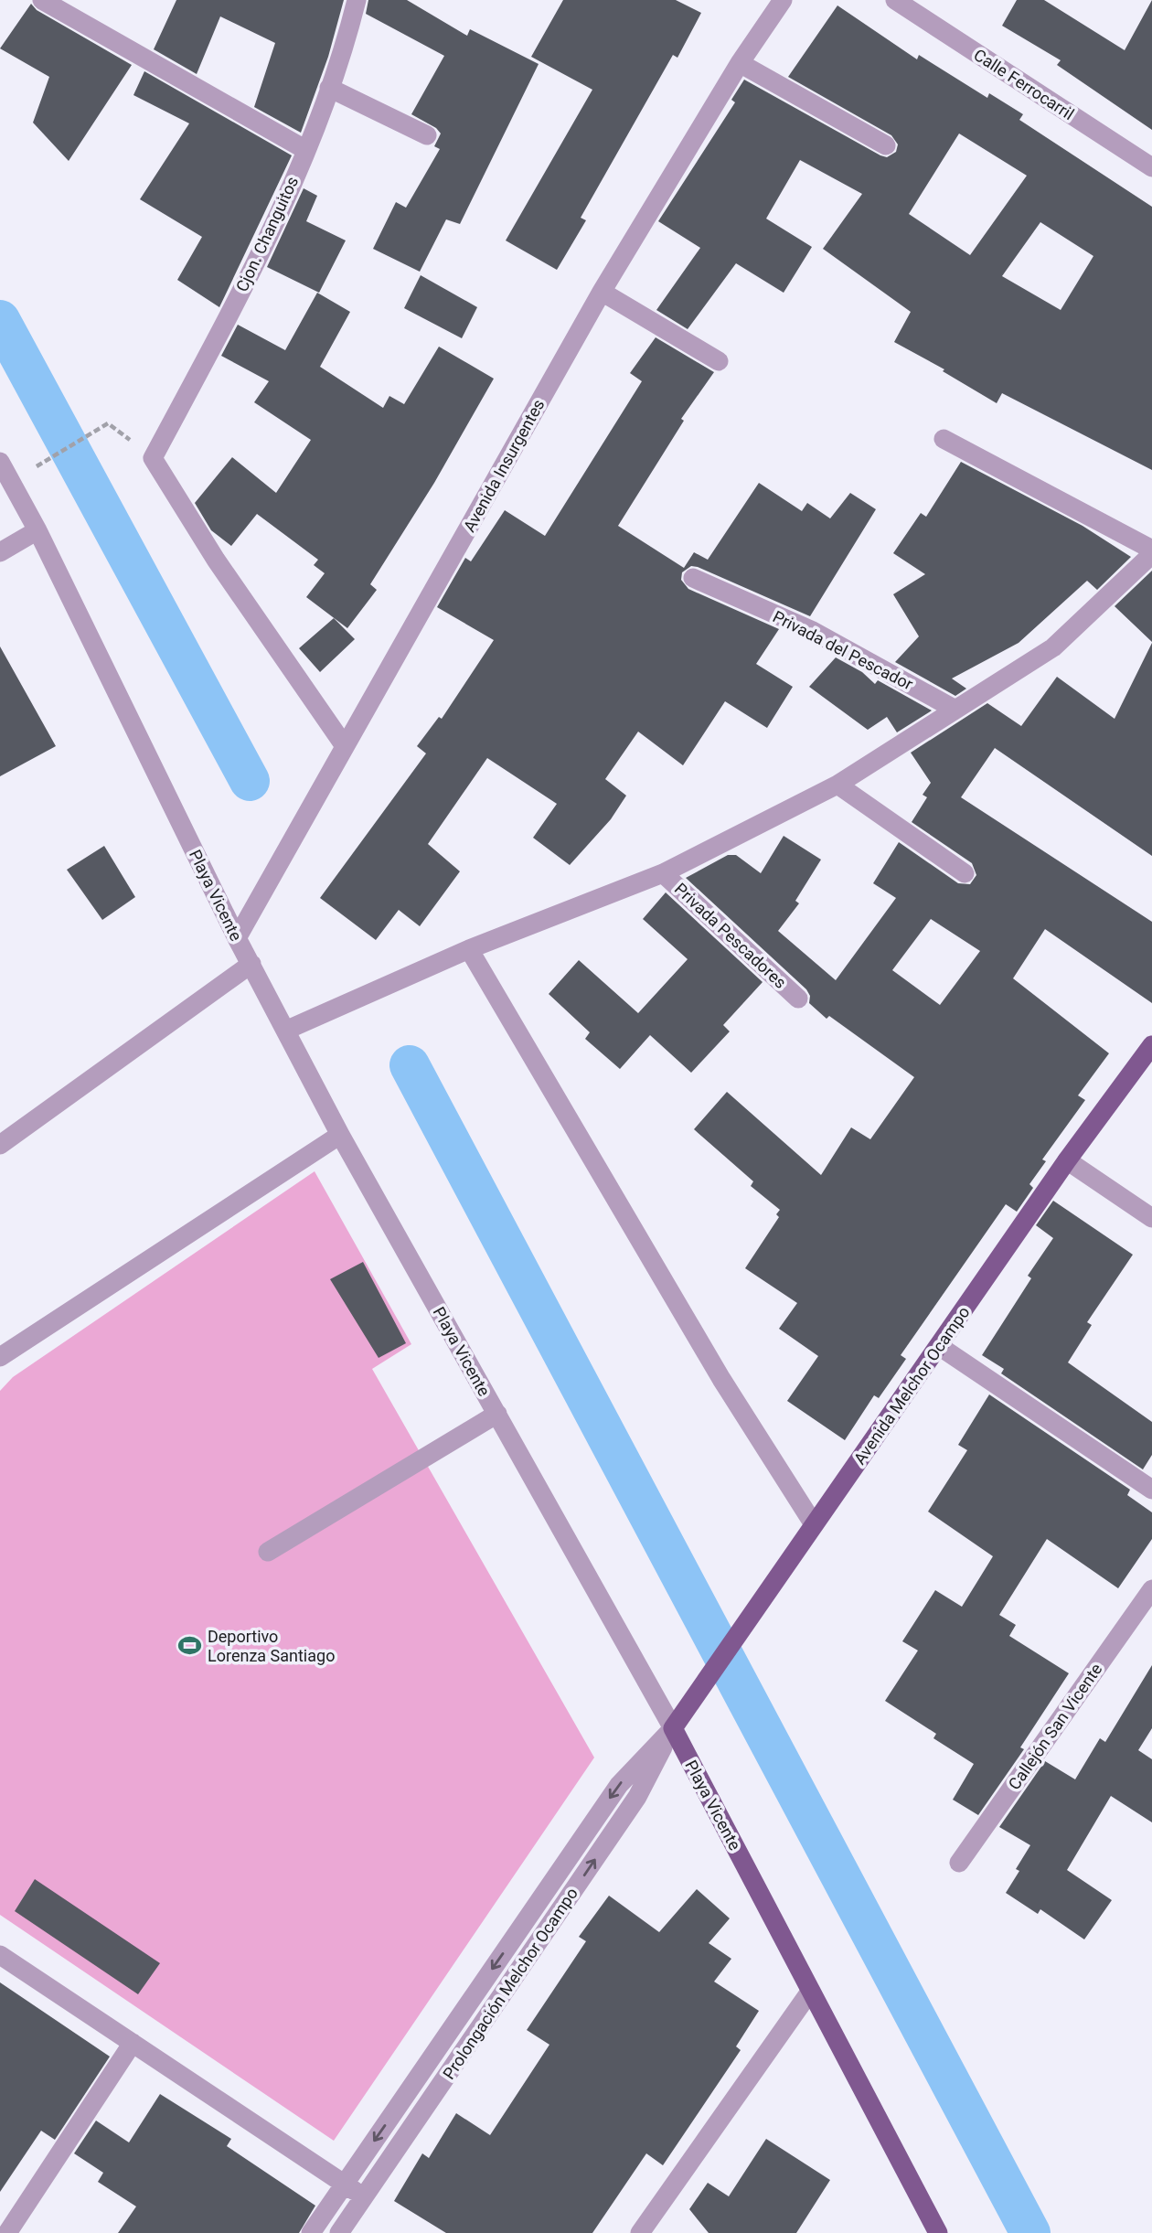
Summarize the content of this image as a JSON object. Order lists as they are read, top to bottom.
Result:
{
  "streets": {
    "main road": ["Playa Vicente", "Avenida Melchor Ocampo"],
    "street": [
      "Calle Ferrocarril",
      "Cjon. Changuitos",
      "Avenida Insurgentes",
      "Privada del Pescador",
      "Privada Pescadores",
      "Callejón San Vicente",
      "Prolongación Melchor Ocampo"
    ]
  },
  "crossings": [
    ["Cjon. Changuitos", "Avenida Insurgentes"],
    ["Avenida Insurgentes", "Playa Vicente"],
    ["Playa Vicente", "Avenida Melchor Ocampo"],
    ["Playa Vicente", "Prolongación Melchor Ocampo"],
    ["Avenida Melchor Ocampo", "Prolongación Melchor Ocampo"]
  ],
  "places": {
    "sports": ["Deportivo Lorenza Santiago"]
  }
}
